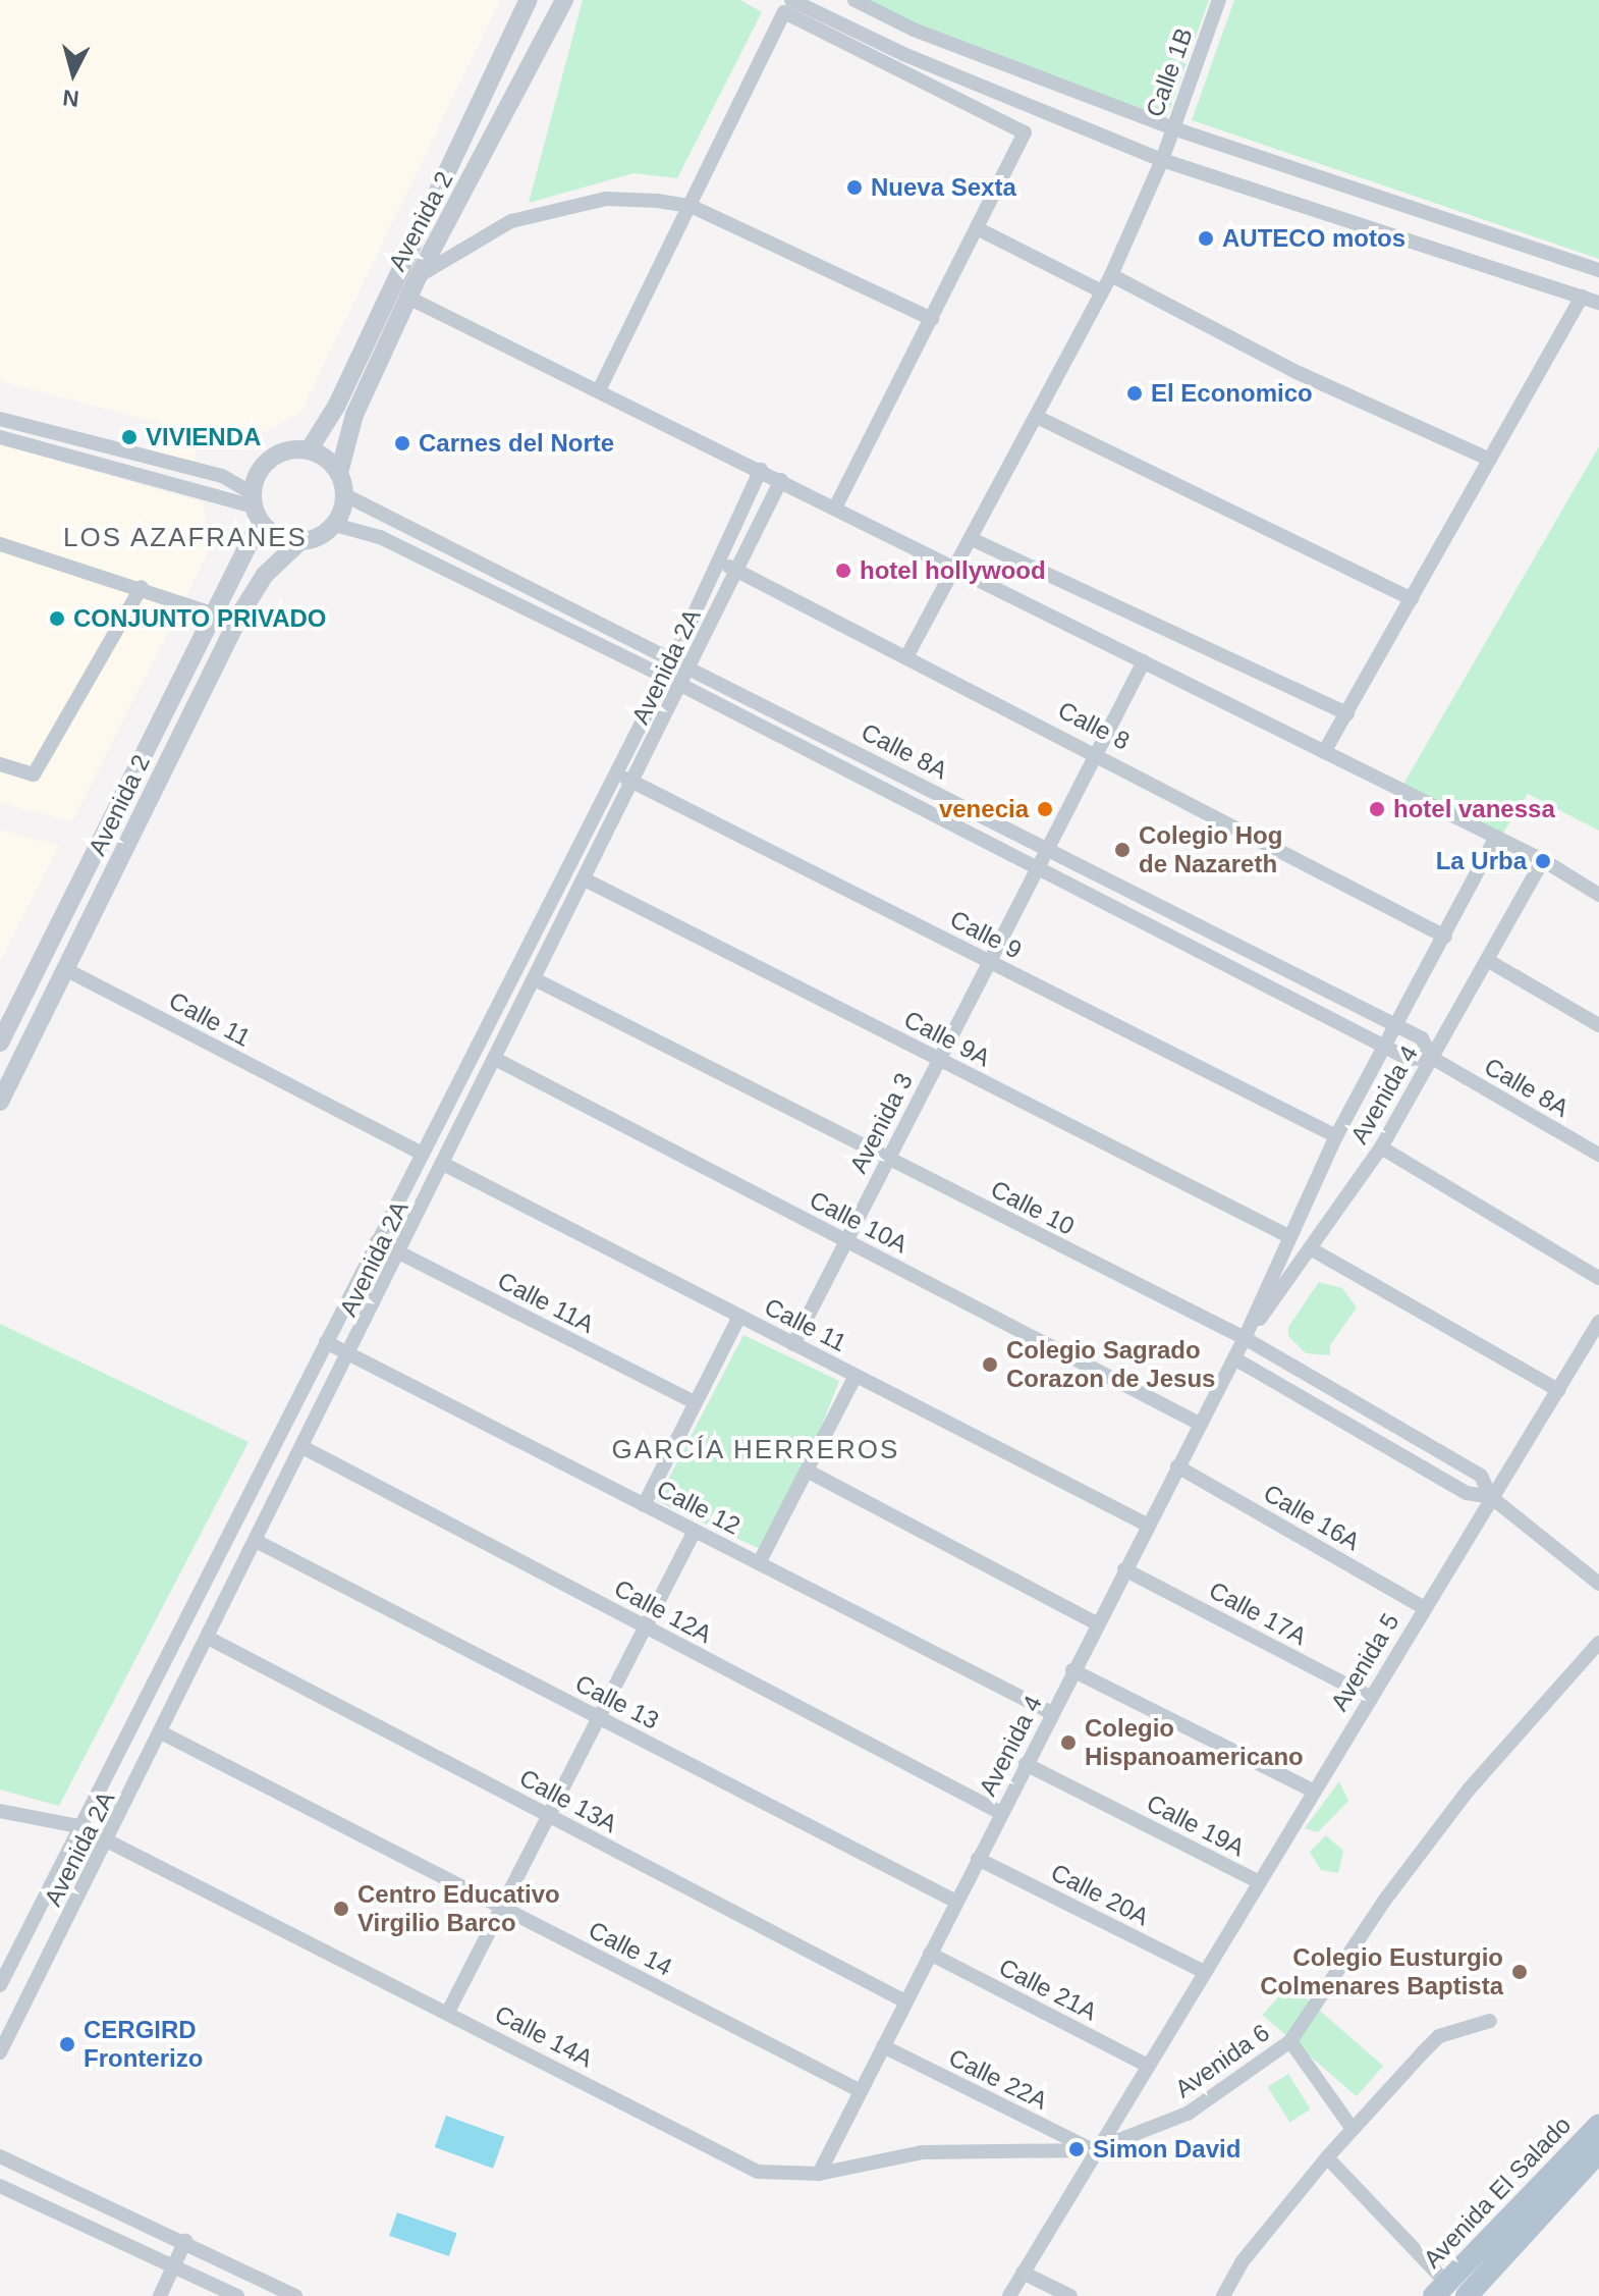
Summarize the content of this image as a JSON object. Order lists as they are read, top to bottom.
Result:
{
  "streets": {
    "main road": ["Avenida El Salado"],
    "street": [
      "Calle 1B",
      "Avenida 2",
      "Avenida 2A",
      "Calle 8",
      "Calle 8A",
      "Calle 9",
      "Calle 11",
      "Calle 9A",
      "Avenida 4",
      "Avenida 3",
      "Calle 10",
      "Calle 10A",
      "Calle 11A",
      "Calle 12",
      "Calle 16A",
      "Calle 12A",
      "Calle 17A",
      "Avenida 5",
      "Calle 13",
      "Calle 13A",
      "Calle 19A",
      "Calle 20A",
      "Calle 14",
      "Calle 21A",
      "Calle 14A",
      "Avenida 6",
      "Calle 22A"
    ]
  },
  "crossings": [
    ["Calle 1B", "Calle 8"],
    ["Avenida 2", "Calle 8A"],
    ["Avenida 2", "Calle 11"],
    ["Avenida 2A", "Calle 8"],
    ["Avenida 2A", "Calle 8A"],
    ["Avenida 2A", "Calle 9"],
    ["Avenida 2A", "Calle 11"],
    ["Avenida 2A", "Calle 9A"],
    ["Avenida 2A", "Calle 10"],
    ["Avenida 2A", "Calle 10A"],
    ["Avenida 2A", "Calle 11A"],
    ["Avenida 2A", "Calle 12"],
    ["Avenida 2A", "Calle 12A"],
    ["Avenida 2A", "Calle 13"],
    ["Avenida 2A", "Calle 13A"],
    ["Avenida 2A", "Calle 14"],
    ["Avenida 2A", "Calle 14A"],
    ["Calle 8", "Avenida 4"],
    ["Calle 8", "Avenida 3"],
    ["Calle 8A", "Avenida 4"],
    ["Calle 8A", "Avenida 3"],
    ["Calle 9", "Avenida 4"],
    ["Calle 9", "Avenida 3"],
    ["Calle 11", "Avenida 4"],
    ["Calle 11", "Avenida 3"],
    ["Calle 9A", "Avenida 4"],
    ["Calle 9A", "Avenida 3"],
    ["Avenida 4", "Calle 10"],
    ["Avenida 4", "Calle 10A"],
    ["Avenida 4", "Calle 12"],
    ["Avenida 4", "Calle 16A"],
    ["Avenida 4", "Calle 12A"],
    ["Avenida 4", "Calle 17A"],
    ["Avenida 4", "Calle 13"],
    ["Avenida 4", "Calle 13A"],
    ["Avenida 4", "Calle 19A"],
    ["Avenida 4", "Calle 20A"],
    ["Avenida 4", "Calle 14"],
    ["Avenida 4", "Calle 21A"],
    ["Avenida 4", "Calle 14A"],
    ["Avenida 4", "Calle 22A"],
    ["Avenida 3", "Calle 10"],
    ["Avenida 3", "Calle 10A"],
    ["Calle 10", "Avenida 5"],
    ["Calle 16A", "Avenida 5"],
    ["Calle 17A", "Avenida 5"],
    ["Avenida 5", "Calle 19A"],
    ["Avenida 5", "Calle 20A"],
    ["Avenida 5", "Calle 21A"],
    ["Avenida 5", "Calle 14A"],
    ["Avenida 5", "Avenida 6"],
    ["Avenida 5", "Calle 22A"],
    ["Calle 14A", "Avenida 6"],
    ["Calle 14A", "Calle 22A"],
    ["Avenida 6", "Calle 22A"]
  ],
  "districts": ["LOS AZAFRANES", "GARCÍA HERREROS"],
  "places": [
    "Nueva Sexta",
    "AUTECO motos",
    "El Economico",
    "VIVIENDA",
    "Carnes del Norte",
    "hotel hollywood",
    "CONJUNTO PRIVADO",
    "venecia",
    "hotel vanessa",
    "Colegio Hog de Nazareth",
    "La Urba",
    "Colegio Sagrado Corazon de Jesus",
    "Colegio Hispanoamericano",
    "Centro Educativo Virgilio Barco",
    "Colegio Eusturgio Colmenares Baptista",
    "CERGIRD Fronterizo",
    "Simon David"
  ],
  "north": "bottom"
}
